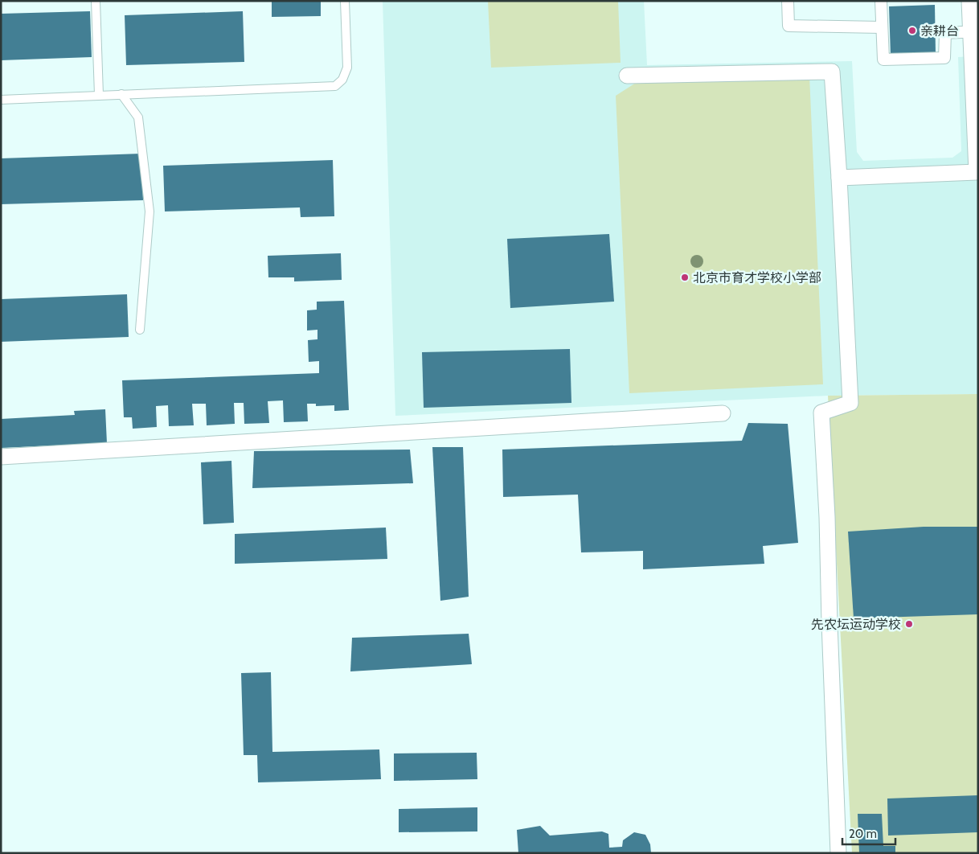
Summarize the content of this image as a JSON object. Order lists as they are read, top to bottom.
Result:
{
  "places": ["亲耕台", "北京市育才学校小学部", "先农坛运动学校"],
  "scale_bar": "20 m"
}
